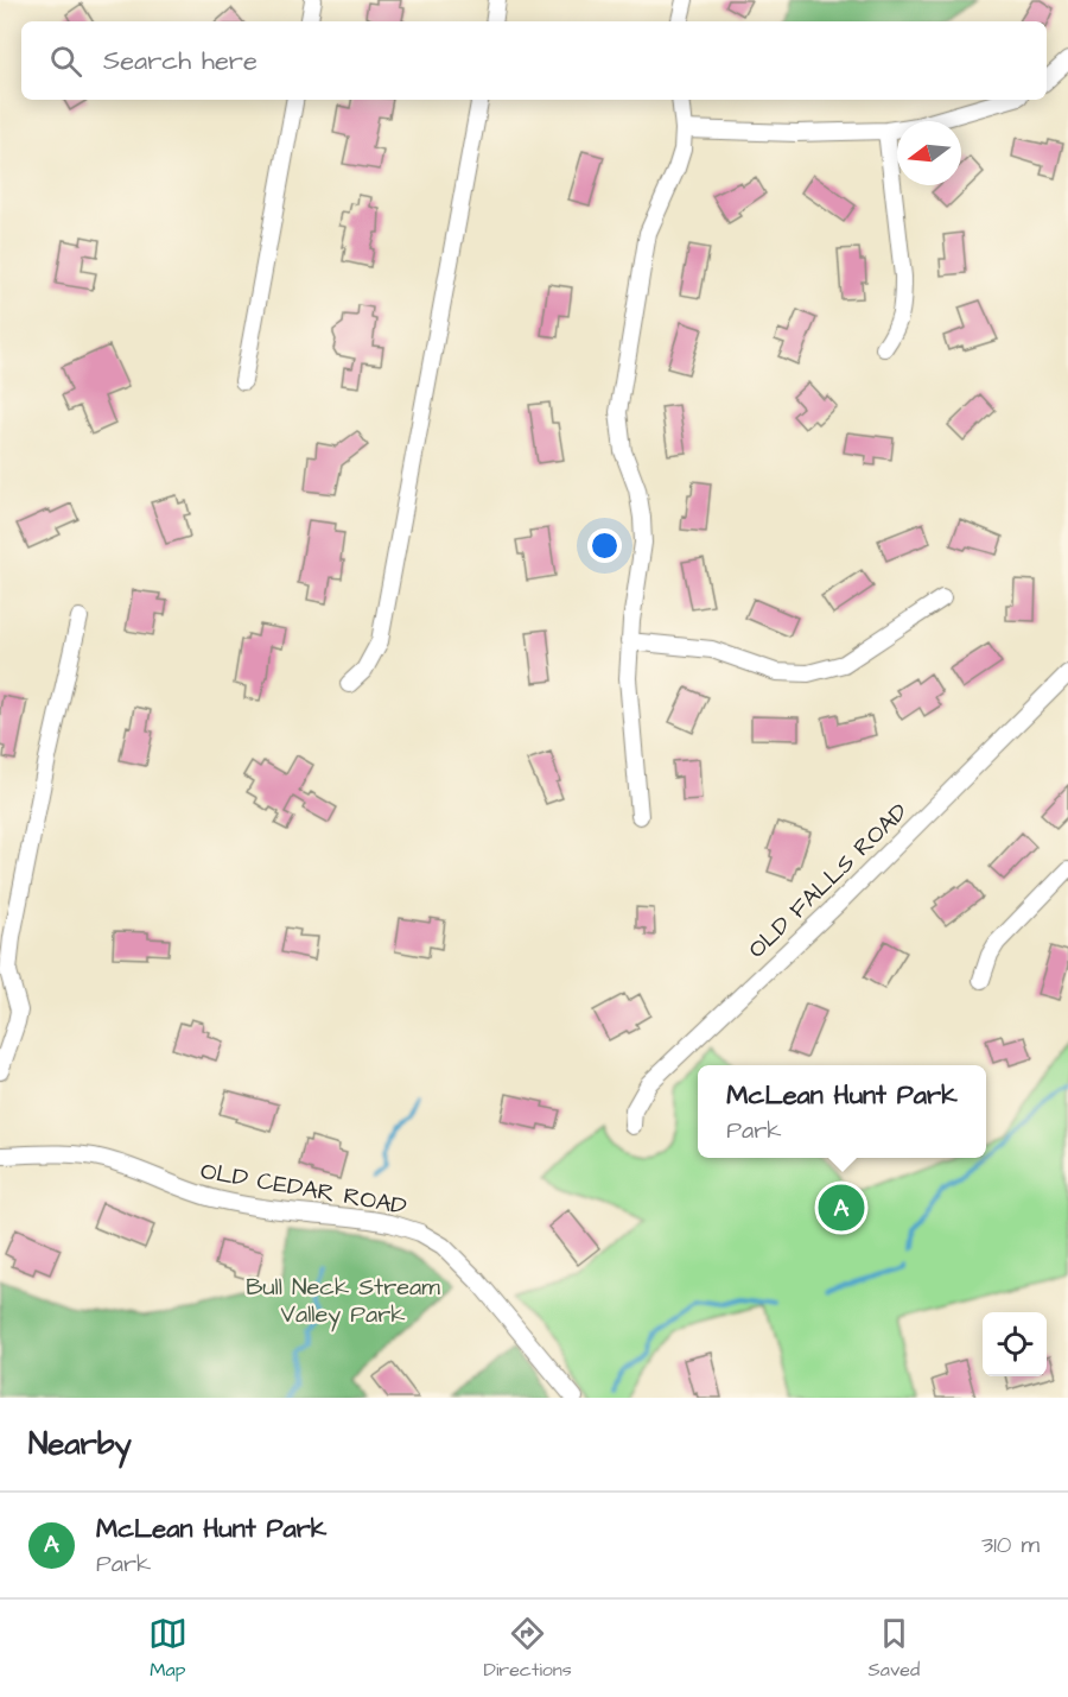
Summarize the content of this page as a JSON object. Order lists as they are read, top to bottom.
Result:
{
  "streets": {
    "street": ["OLD FALLS ROAD", "OLD CEDAR ROAD"]
  },
  "parks": ["Bull Neck Stream Valley Park"],
  "north": "left",
  "page": {
    "search": "Search here",
    "popup": ["McLean Hunt Park", "Park"],
    "pins": "A",
    "heading": "Nearby",
    "list": [
      {
        "mark": "A",
        "name": "McLean Hunt Park",
        "note": "Park",
        "value": "310 m"
      }
    ],
    "nav": ["Map", "Directions", "Saved"]
  }
}
